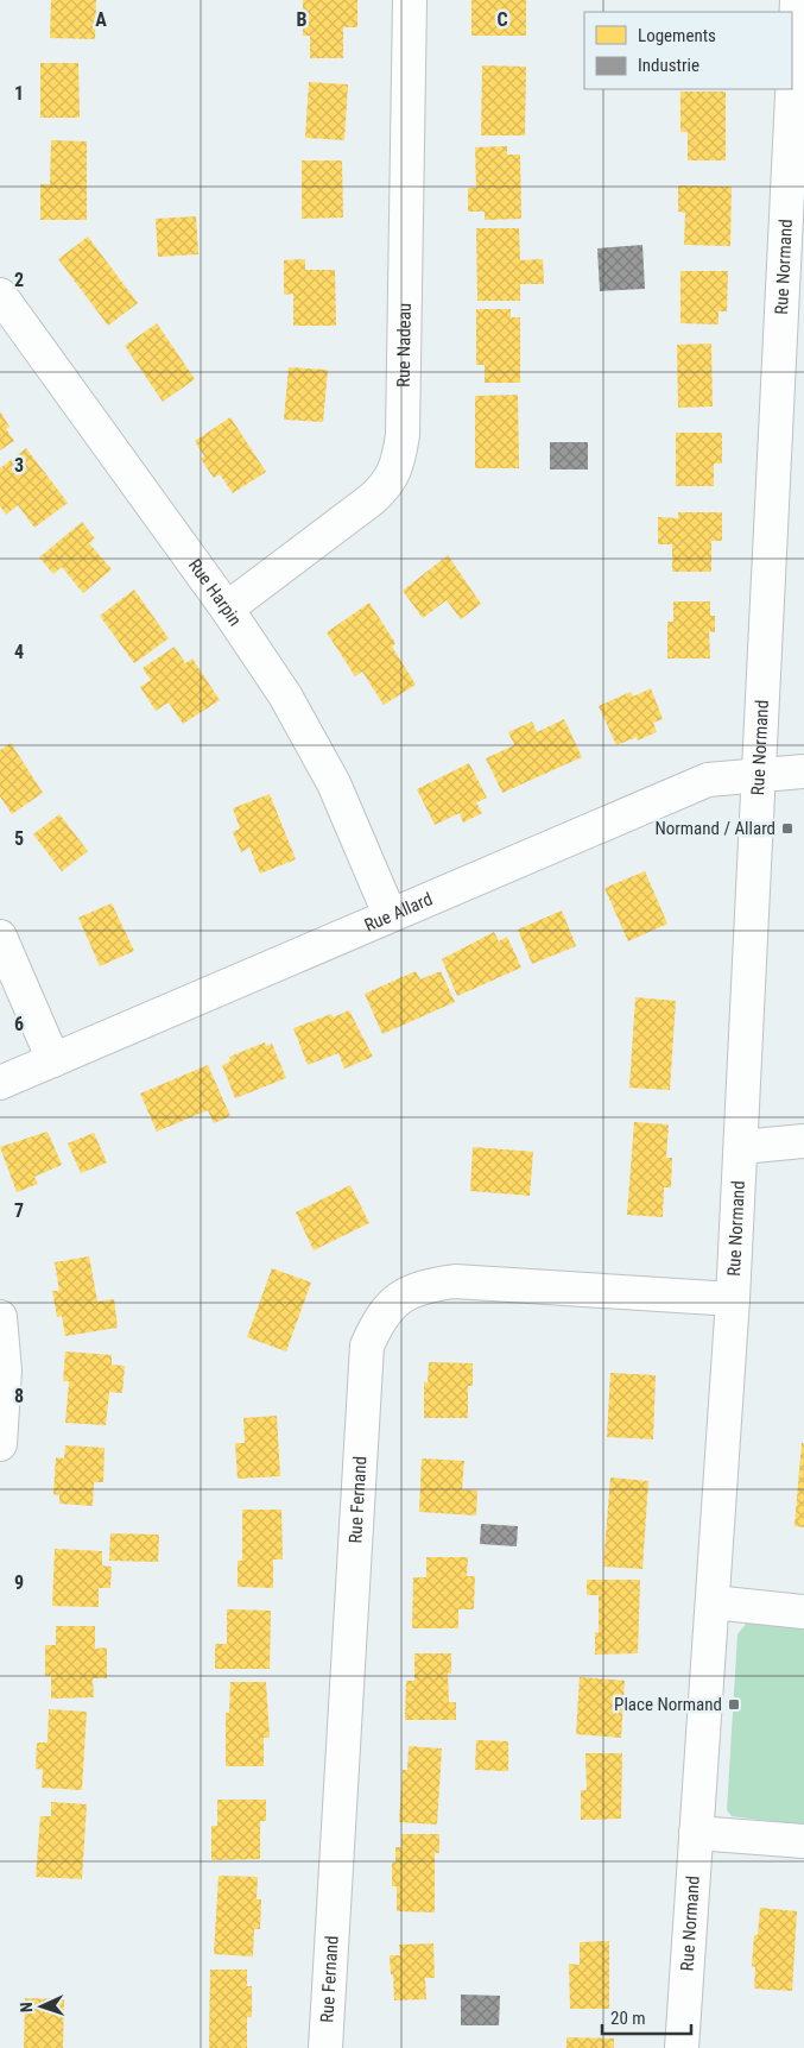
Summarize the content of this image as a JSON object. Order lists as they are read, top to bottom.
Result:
{
  "streets": {
    "street": [
      "Rue Normand",
      "Rue Nadeau",
      "Rue Harpin",
      "Rue Allard",
      "Rue Fernand"
    ]
  },
  "crossings": [
    ["Rue Normand", "Rue Allard"],
    ["Rue Normand", "Rue Fernand"],
    ["Rue Nadeau", "Rue Harpin"],
    ["Rue Harpin", "Rue Allard"]
  ],
  "places": {
    "transit": ["Normand / Allard", "Place Normand"]
  },
  "legend": ["Logements", "Industrie"],
  "scale_bar": "20 m",
  "north": "left",
  "grid": {
    "columns": ["A", "B", "C"],
    "rows": [
      "1",
      "2",
      "3",
      "4",
      "5",
      "6",
      "7",
      "8",
      "9"
    ]
  }
}
